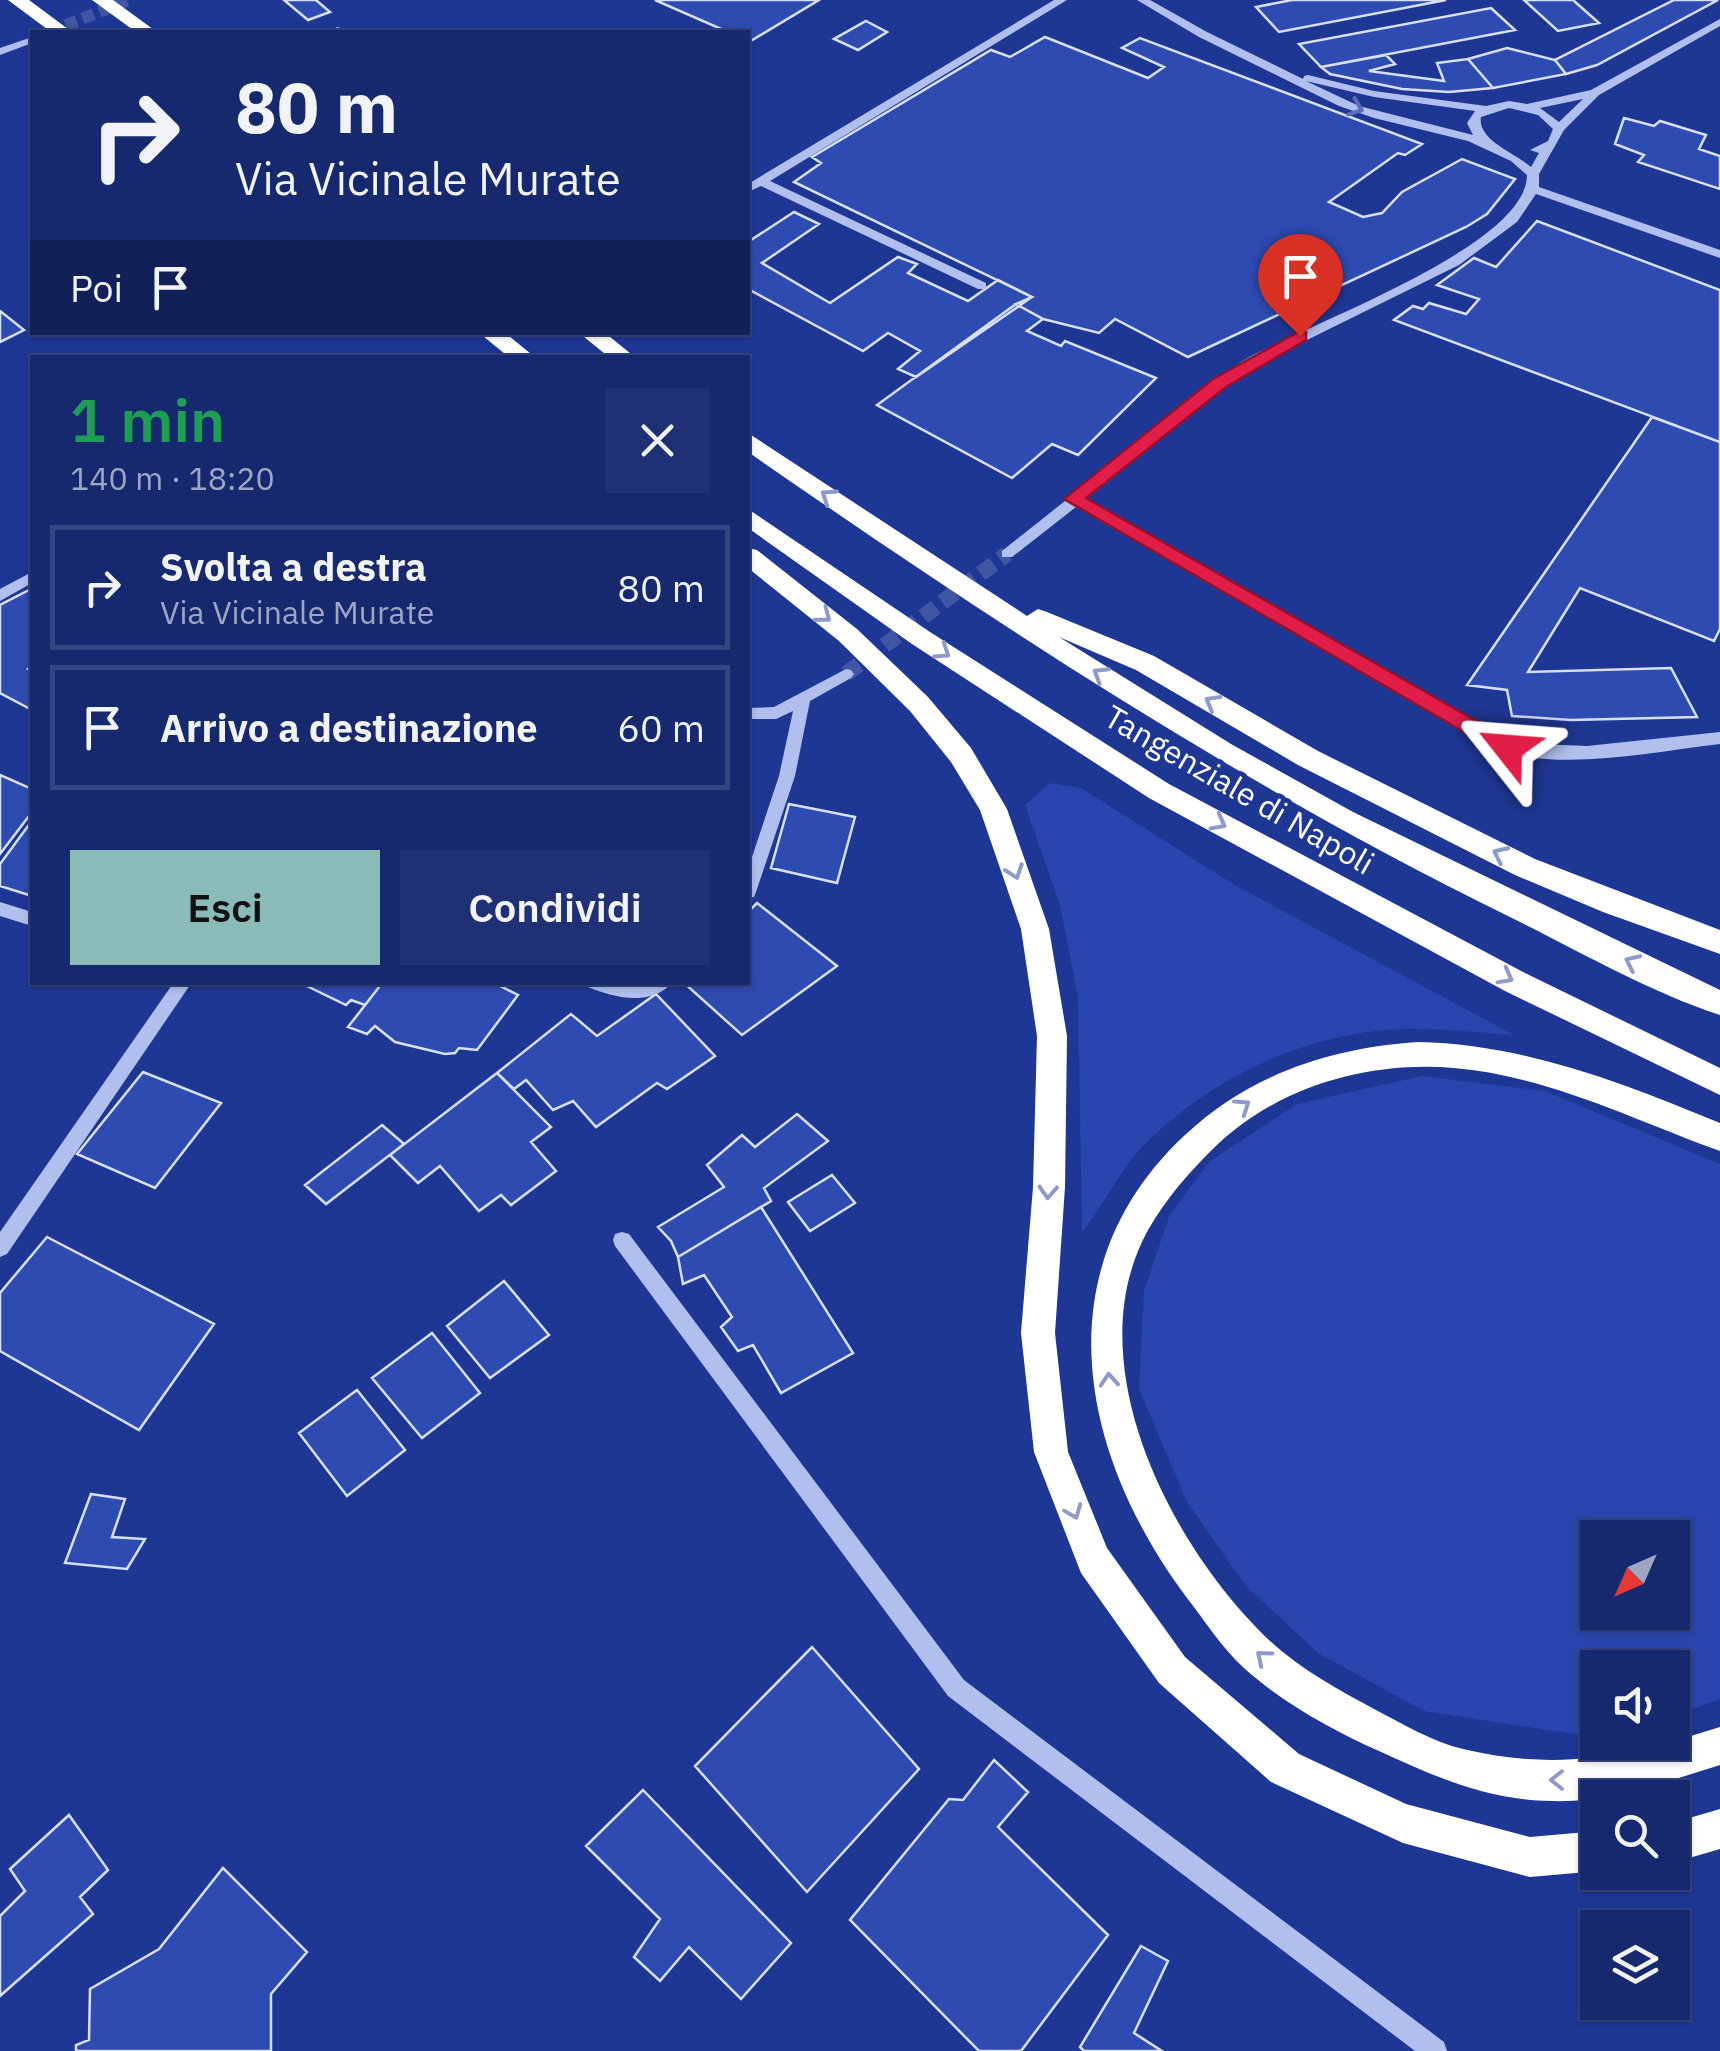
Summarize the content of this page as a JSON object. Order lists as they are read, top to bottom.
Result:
{
  "streets": {
    "highway": ["Tangenziale di Napoli"]
  },
  "north": "bottom left",
  "page": {
    "turn": ["80 m", "Via Vicinale Murate"],
    "then": "Poi",
    "heading": ["1 min", "140 m · 18:20"],
    "list": [
      {
        "name": "Svolta a destra",
        "note": "Via Vicinale Murate",
        "value": "80 m"
      },
      {
        "name": "Arrivo a destinazione",
        "value": "60 m"
      }
    ],
    "buttons": ["Esci", "Condividi"]
  }
}
